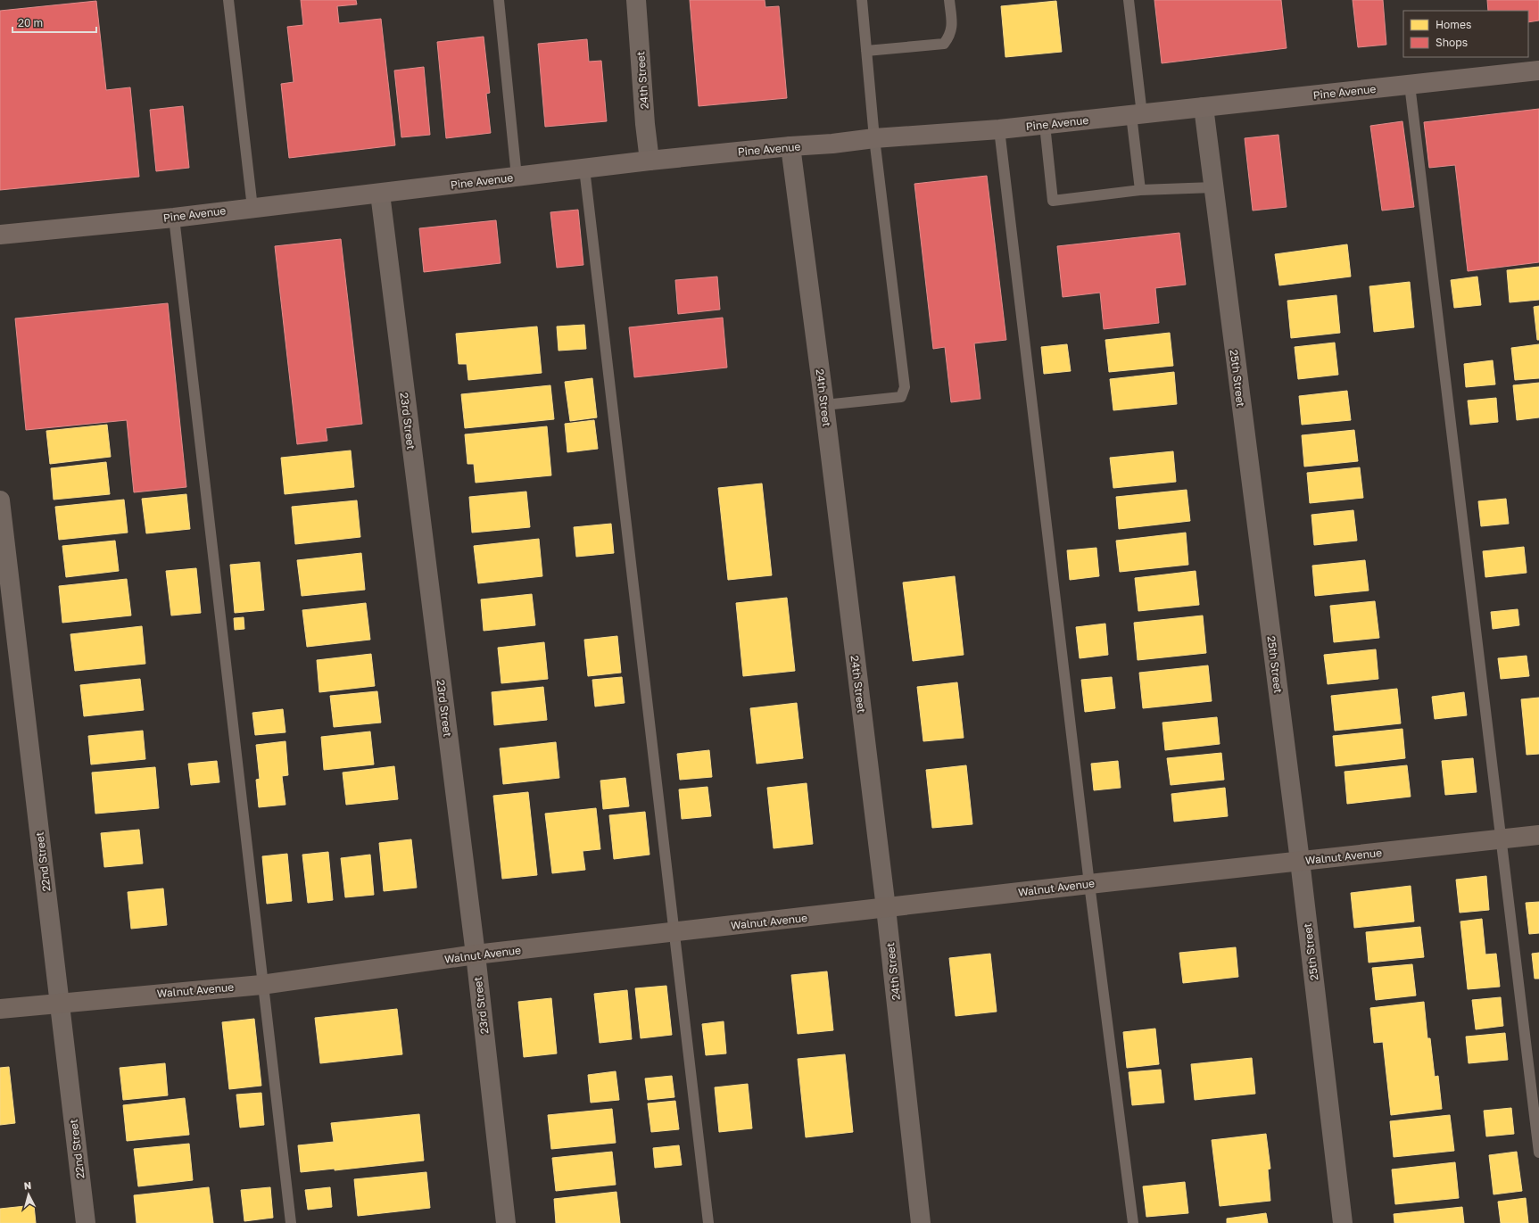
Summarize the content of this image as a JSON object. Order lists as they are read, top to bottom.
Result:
{
  "streets": {
    "main road": ["Pine Avenue", "Walnut Avenue"],
    "street": [
      "24th Street",
      "25th Street",
      "23rd Street",
      "22nd Street"
    ]
  },
  "crossings": [
    ["24th Street", "Pine Avenue"],
    ["24th Street", "Walnut Avenue"],
    ["Pine Avenue", "25th Street"],
    ["Pine Avenue", "23rd Street"],
    ["25th Street", "Walnut Avenue"],
    ["23rd Street", "Walnut Avenue"],
    ["Walnut Avenue", "22nd Street"]
  ],
  "legend": ["Homes", "Shops"],
  "scale_bar": "20 m",
  "north": "top"
}
